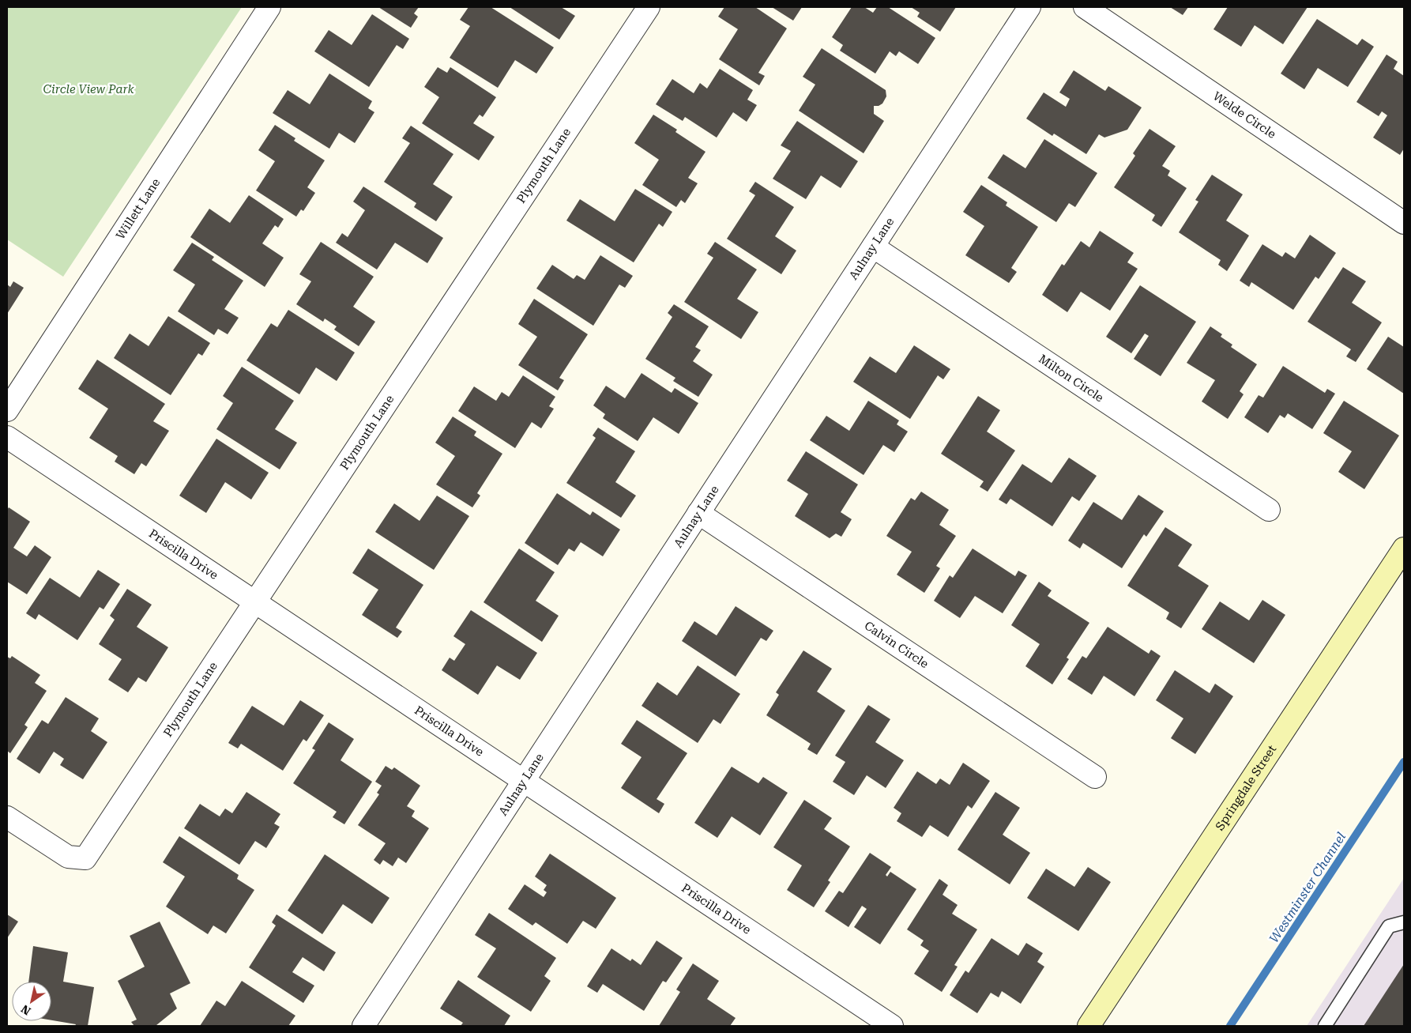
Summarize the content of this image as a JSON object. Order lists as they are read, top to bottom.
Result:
{
  "streets": {
    "main road": ["Springdale Street"],
    "street": [
      "Welde Circle",
      "Plymouth Lane",
      "Willett Lane",
      "Aulnay Lane",
      "Milton Circle",
      "Priscilla Drive",
      "Calvin Circle"
    ]
  },
  "crossings": [
    ["Plymouth Lane", "Priscilla Drive"],
    ["Aulnay Lane", "Milton Circle"],
    ["Aulnay Lane", "Priscilla Drive"],
    ["Aulnay Lane", "Calvin Circle"]
  ],
  "water": ["Westminster Channel"],
  "parks": ["Circle View Park"],
  "north": "bottom left"
}
